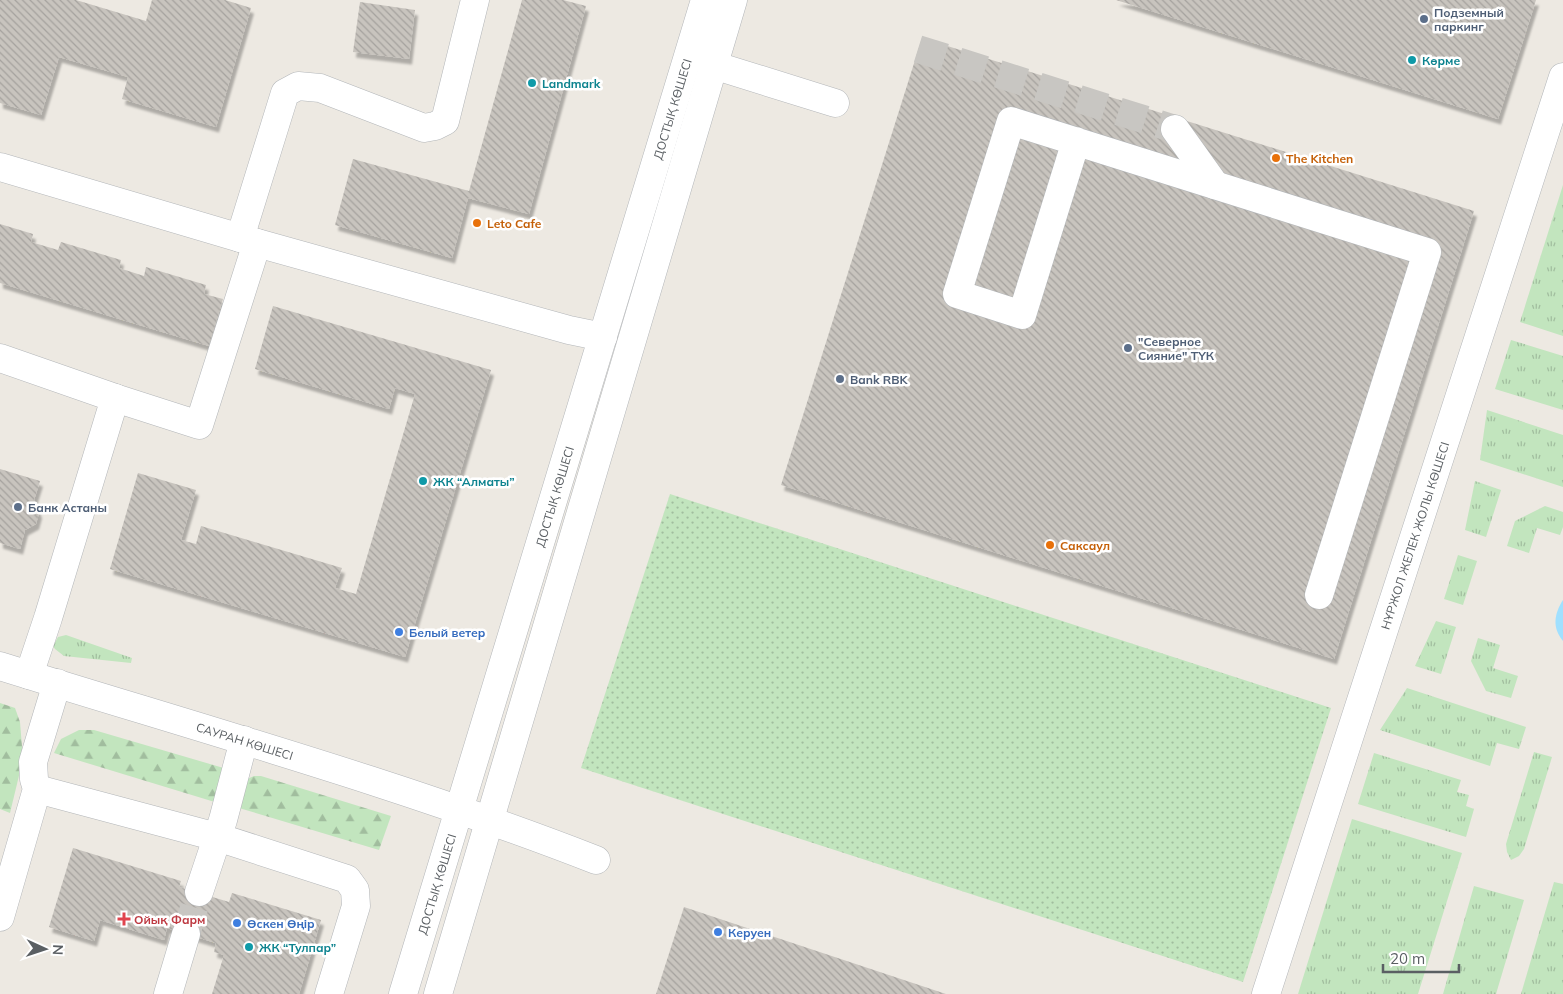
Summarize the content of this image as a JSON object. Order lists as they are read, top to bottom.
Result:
{
  "streets": {
    "street": ["ДОСТЫҚ КӨШЕСІ", "НҰРЖОЛ ЖЕЛЕК ЖОЛЫ КӨШЕСІ", "САУРАН КӨШЕСІ"]
  },
  "crossings": [
    ["ДОСТЫҚ КӨШЕСІ", "САУРАН КӨШЕСІ"]
  ],
  "places": {
    "other": [
      "Подземный паркинг",
      "Көрме",
      "Landmark",
      "The Kitchen",
      "Leto Cafe",
      "\"Северное Cияние\" ТҮК",
      "Bank RBK",
      "ЖК “Алматы”",
      "Банк Астаны",
      "Саксаул",
      "Белый ветер",
      "Өскен Өңір",
      "Керуен",
      "ЖК “Тулпар”"
    ],
    "health": ["Ойық Фарм"]
  },
  "scale_bar": "20 m",
  "north": "right"
}
